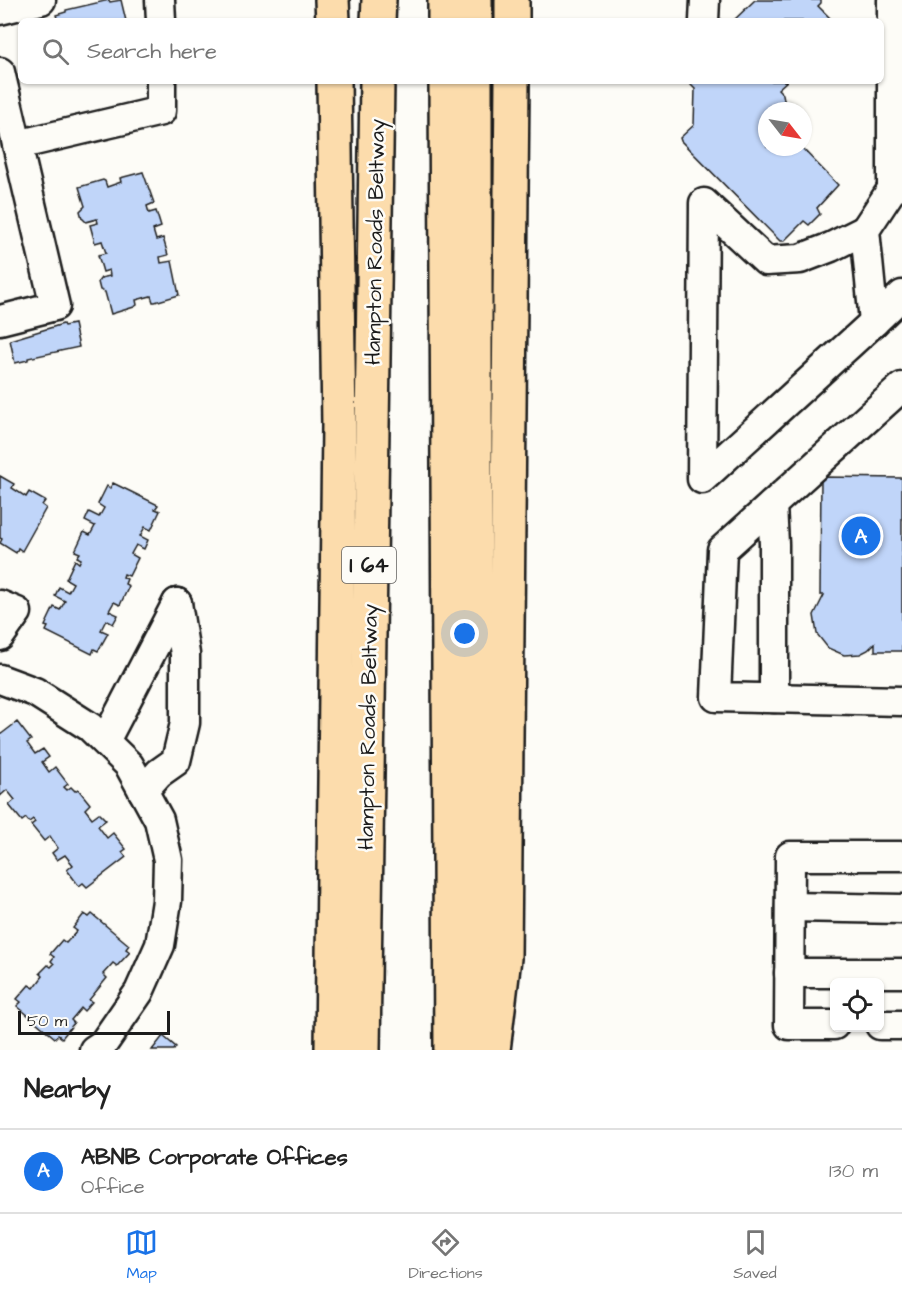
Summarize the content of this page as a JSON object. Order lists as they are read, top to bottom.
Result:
{
  "streets": {
    "highway": ["Hampton Roads Beltway", "I 64"]
  },
  "scale_bar": "50 m",
  "north": "bottom right",
  "page": {
    "search": "Search here",
    "pins": "A",
    "scale": "50 m",
    "heading": "Nearby",
    "list": [
      {
        "mark": "A",
        "name": "ABNB Corporate Offices",
        "note": "Office",
        "value": "130 m"
      }
    ],
    "nav": ["Map", "Directions", "Saved"]
  }
}
